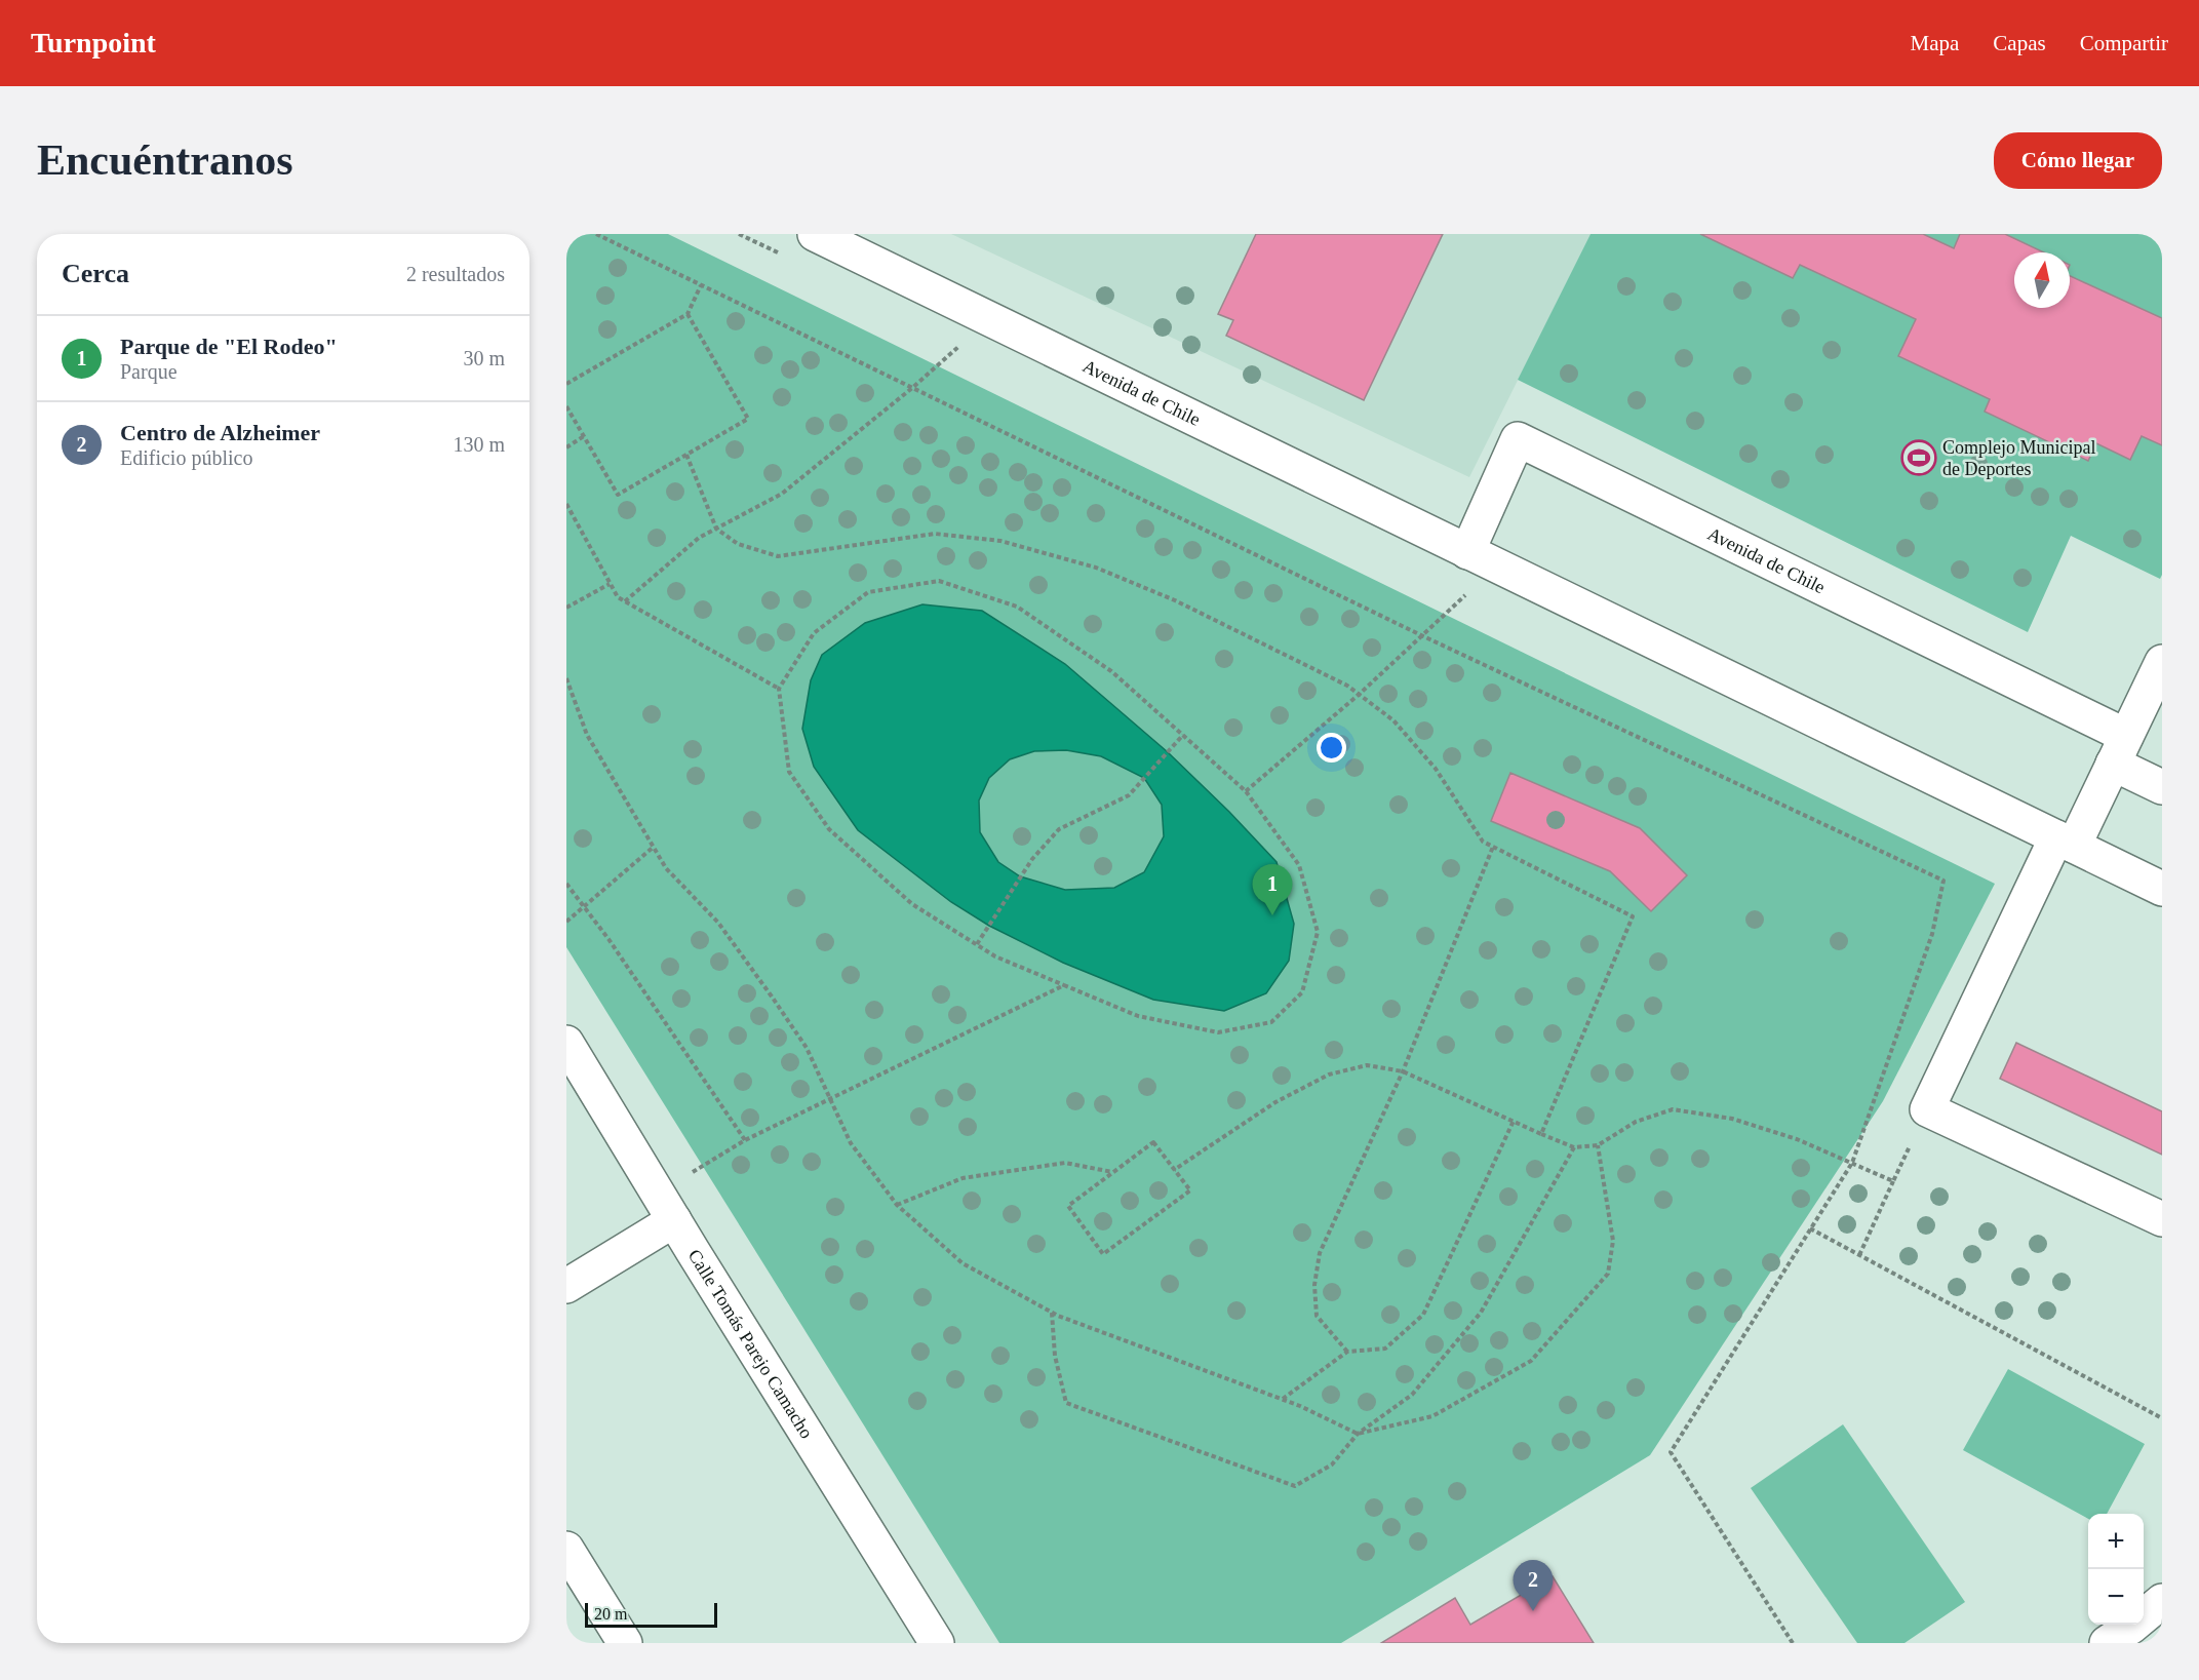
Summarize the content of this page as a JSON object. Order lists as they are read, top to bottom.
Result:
{
  "streets": {
    "street": ["Avenida de Chile", "Calle Tomás Parejo Camacho"]
  },
  "places": {
    "sports": ["Complejo Municipal de Deportes"]
  },
  "scale_bar": "20 m",
  "north": "top",
  "page": {
    "header": "Turnpoint",
    "nav": ["Mapa", "Capas", "Compartir"],
    "buttons": "Cómo llegar",
    "title": "Encuéntranos",
    "heading": ["Cerca", "2 resultados"],
    "list": [
      {
        "mark": "1",
        "name": "Parque de \"El Rodeo\"",
        "note": "Parque",
        "value": "30 m"
      },
      {
        "mark": "2",
        "name": "Centro de Alzheimer",
        "note": "Edificio público",
        "value": "130 m"
      }
    ],
    "pins": ["1", "2"],
    "map_buttons": ["+", "−"],
    "scale": "20 m"
  }
}
